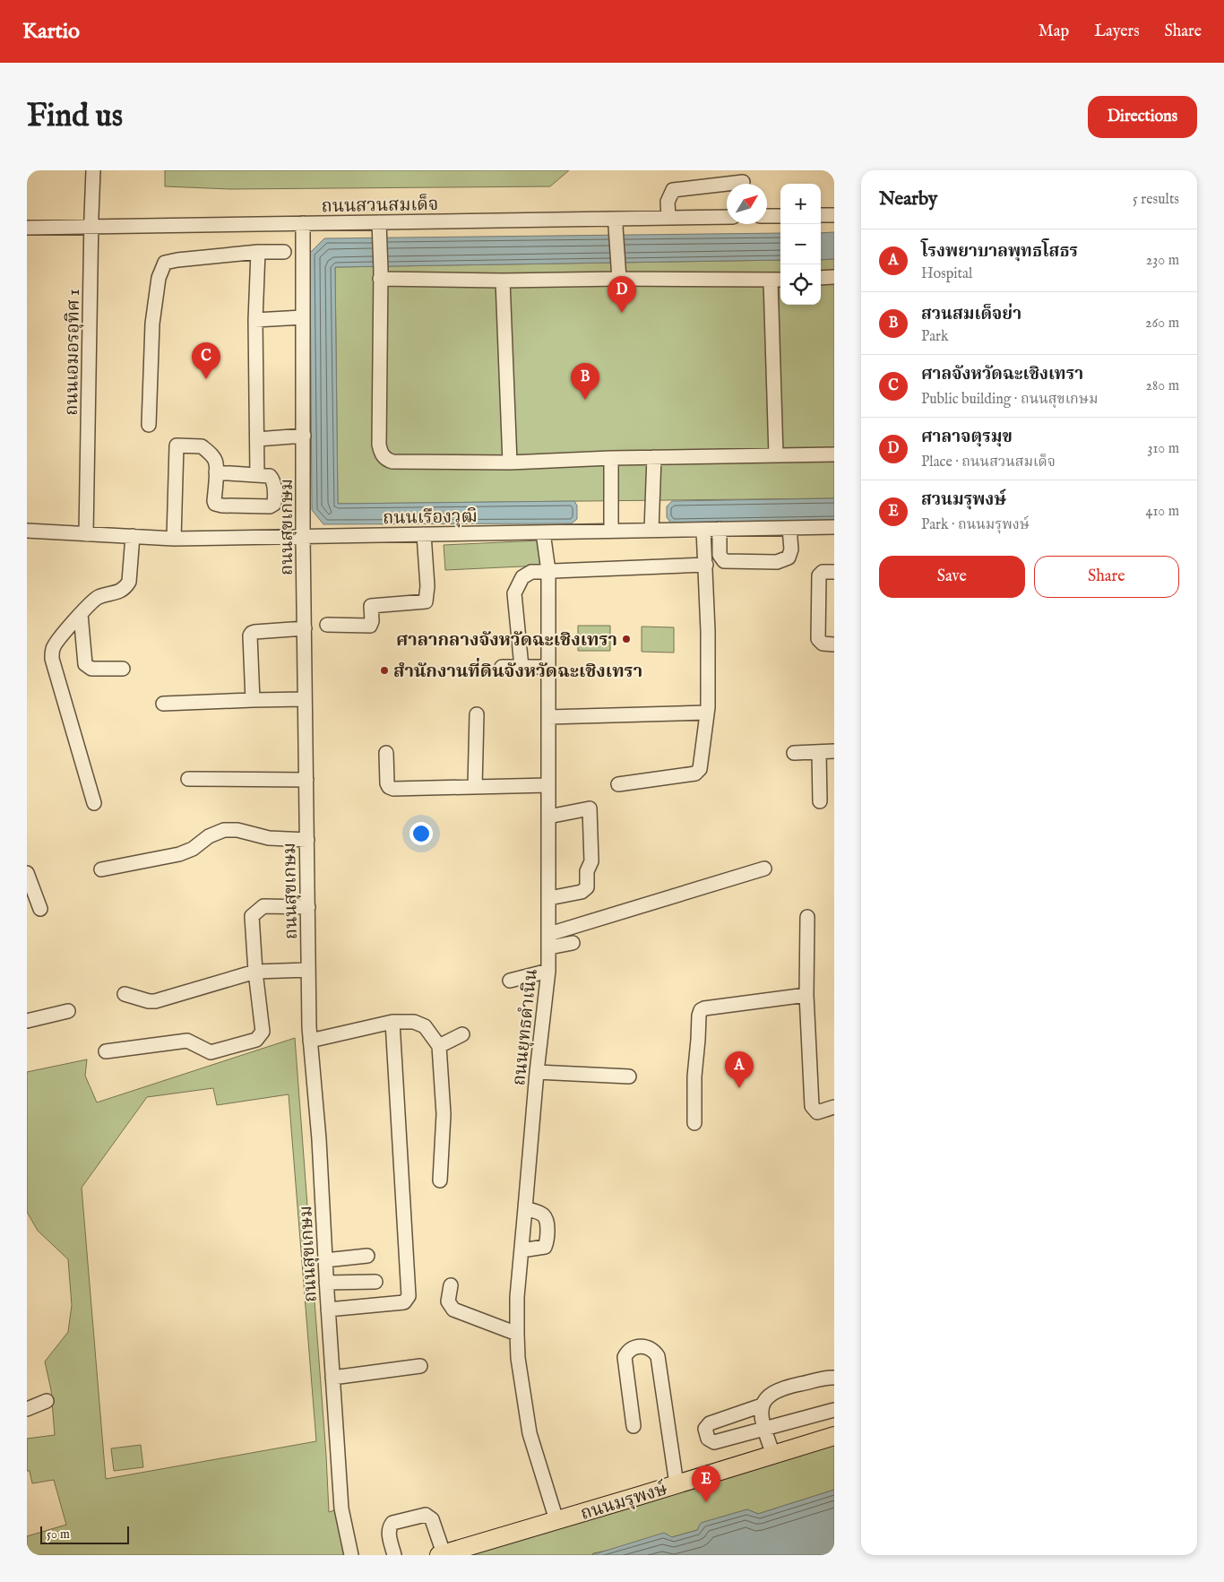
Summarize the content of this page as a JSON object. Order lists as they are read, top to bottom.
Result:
{
  "streets": {
    "main road": ["ถนนมรุพงษ์"],
    "street": [
      "ถนนสวนสมเด็จ",
      "ถนนเอมอรอุทิศ 1",
      "ถนนเรืองวุฒิ",
      "ถนนสุขเกษม",
      "ถนนยุทธดำเนิน"
    ]
  },
  "crossings": [
    ["ถนนสวนสมเด็จ", "ถนนเอมอรอุทิศ 1"],
    ["ถนนสวนสมเด็จ", "ถนนสุขเกษม"],
    ["ถนนเอมอรอุทิศ 1", "ถนนเรืองวุฒิ"],
    ["ถนนเรืองวุฒิ", "ถนนสุขเกษม"],
    ["ถนนเรืองวุฒิ", "ถนนยุทธดำเนิน"],
    ["ถนนยุทธดำเนิน", "ถนนมรุพงษ์"]
  ],
  "places": ["ศาลากลางจังหวัดฉะเชิงเทรา", "สำนักงานที่ดินจังหวัดฉะเชิงเทรา"],
  "scale_bar": "50 m",
  "north": "top right",
  "page": {
    "header": "Kartio",
    "nav": ["Map", "Layers", "Share"],
    "buttons": [
      "Directions",
      ["Save", "Share"]
    ],
    "title": "Find us",
    "heading": ["Nearby", "5 results"],
    "map_buttons": ["+", "−"],
    "list": [
      {
        "mark": "A",
        "name": "โรงพยาบาลพุทธโสธร",
        "note": "Hospital",
        "value": "230 m"
      },
      {
        "mark": "B",
        "name": "สวนสมเด็จย่า",
        "note": "Park",
        "value": "260 m"
      },
      {
        "mark": "C",
        "name": "ศาลจังหวัดฉะเชิงเทรา",
        "note": "Public building · ถนนสุขเกษม",
        "value": "280 m"
      },
      {
        "mark": "D",
        "name": "ศาลาจตุรมุข",
        "note": "Place · ถนนสวนสมเด็จ",
        "value": "310 m"
      },
      {
        "mark": "E",
        "name": "สวนมรุพงษ์",
        "note": "Park · ถนนมรุพงษ์",
        "value": "410 m"
      }
    ],
    "pins": [
      "D",
      "C",
      "B",
      "A",
      "E"
    ],
    "scale": "50 m"
  }
}
